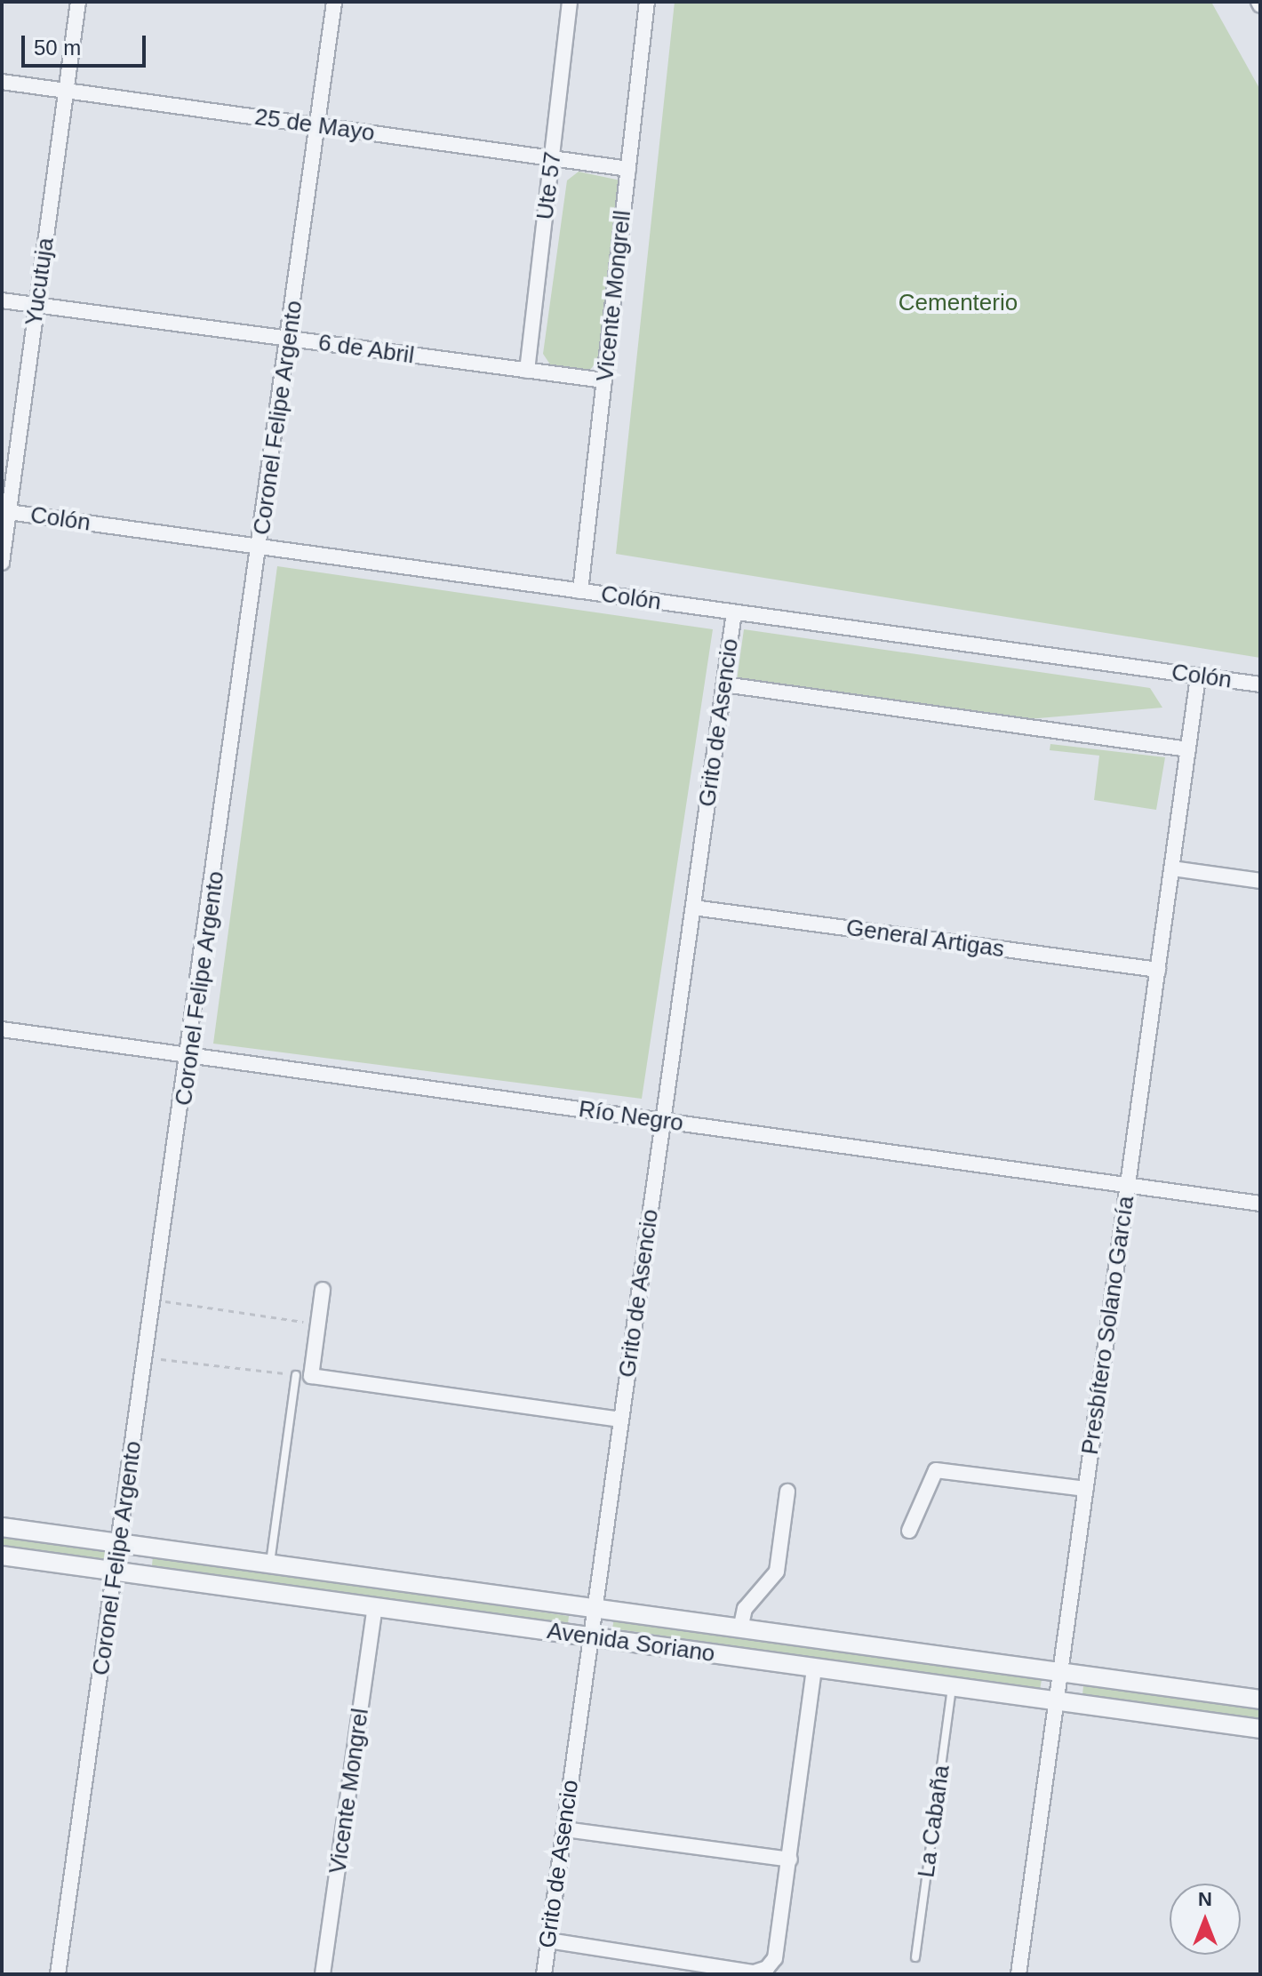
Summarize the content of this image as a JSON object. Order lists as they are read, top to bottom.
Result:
{
  "streets": {
    "street": [
      "25 de Mayo",
      "Ute 57",
      "Yucutuja",
      "Vicente Mongrell",
      "6 de Abril",
      "Coronel Felipe Argento",
      "Colón",
      "Grito de Asencio",
      "General Artigas",
      "Río Negro",
      "Presbítero Solano García",
      "Avenida Soriano",
      "Vicente Mongrel"
    ],
    "lane": ["La Cabaña"]
  },
  "crossings": [
    ["25 de Mayo", "Ute 57"],
    ["25 de Mayo", "Yucutuja"],
    ["25 de Mayo", "Vicente Mongrell"],
    ["25 de Mayo", "Coronel Felipe Argento"],
    ["Ute 57", "6 de Abril"],
    ["Yucutuja", "6 de Abril"],
    ["Yucutuja", "Colón"],
    ["Vicente Mongrell", "6 de Abril"],
    ["Vicente Mongrell", "Colón"],
    ["6 de Abril", "Coronel Felipe Argento"],
    ["Coronel Felipe Argento", "Colón"],
    ["Coronel Felipe Argento", "Río Negro"],
    ["Coronel Felipe Argento", "Avenida Soriano"],
    ["Colón", "Grito de Asencio"],
    ["Colón", "Presbítero Solano García"],
    ["Grito de Asencio", "General Artigas"],
    ["Grito de Asencio", "Río Negro"],
    ["Grito de Asencio", "Avenida Soriano"],
    ["General Artigas", "Presbítero Solano García"],
    ["Río Negro", "Presbítero Solano García"],
    ["Presbítero Solano García", "Avenida Soriano"],
    ["Avenida Soriano", "Vicente Mongrel"],
    ["Avenida Soriano", "La Cabaña"]
  ],
  "parks": ["Cementerio"],
  "scale_bar": "50 m",
  "north": "top"
}
